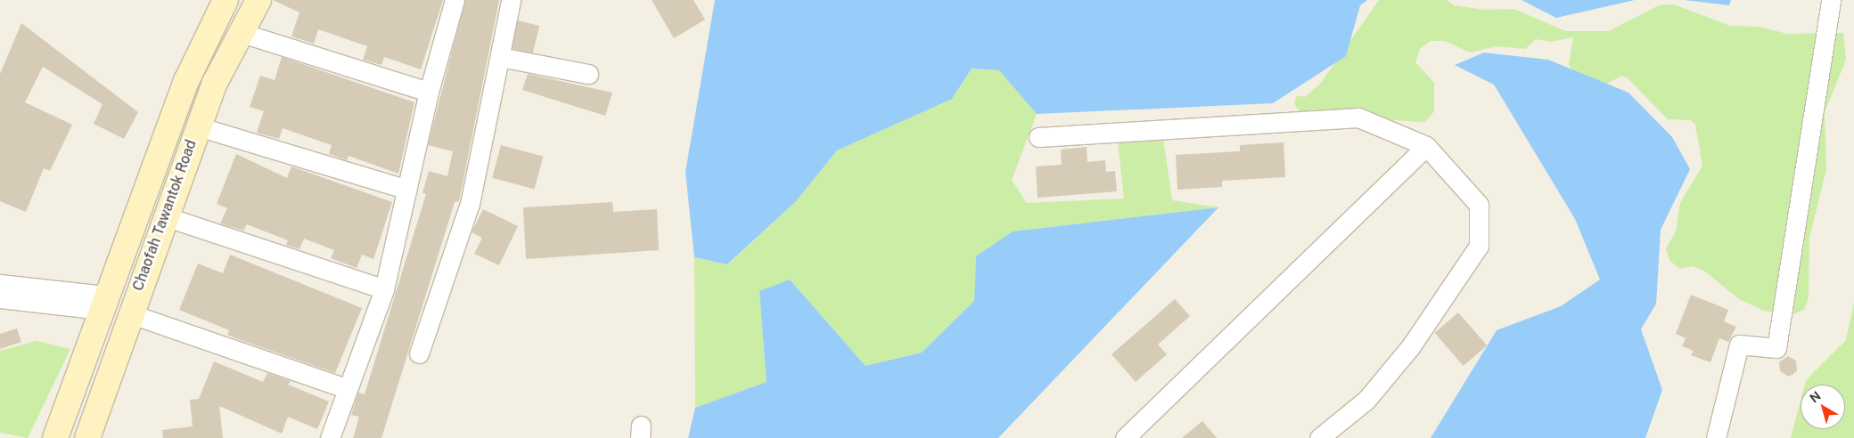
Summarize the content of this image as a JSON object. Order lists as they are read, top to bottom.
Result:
{
  "streets": {
    "main road": ["Chaofah Tawantok Road"]
  },
  "north": "top left"
}
